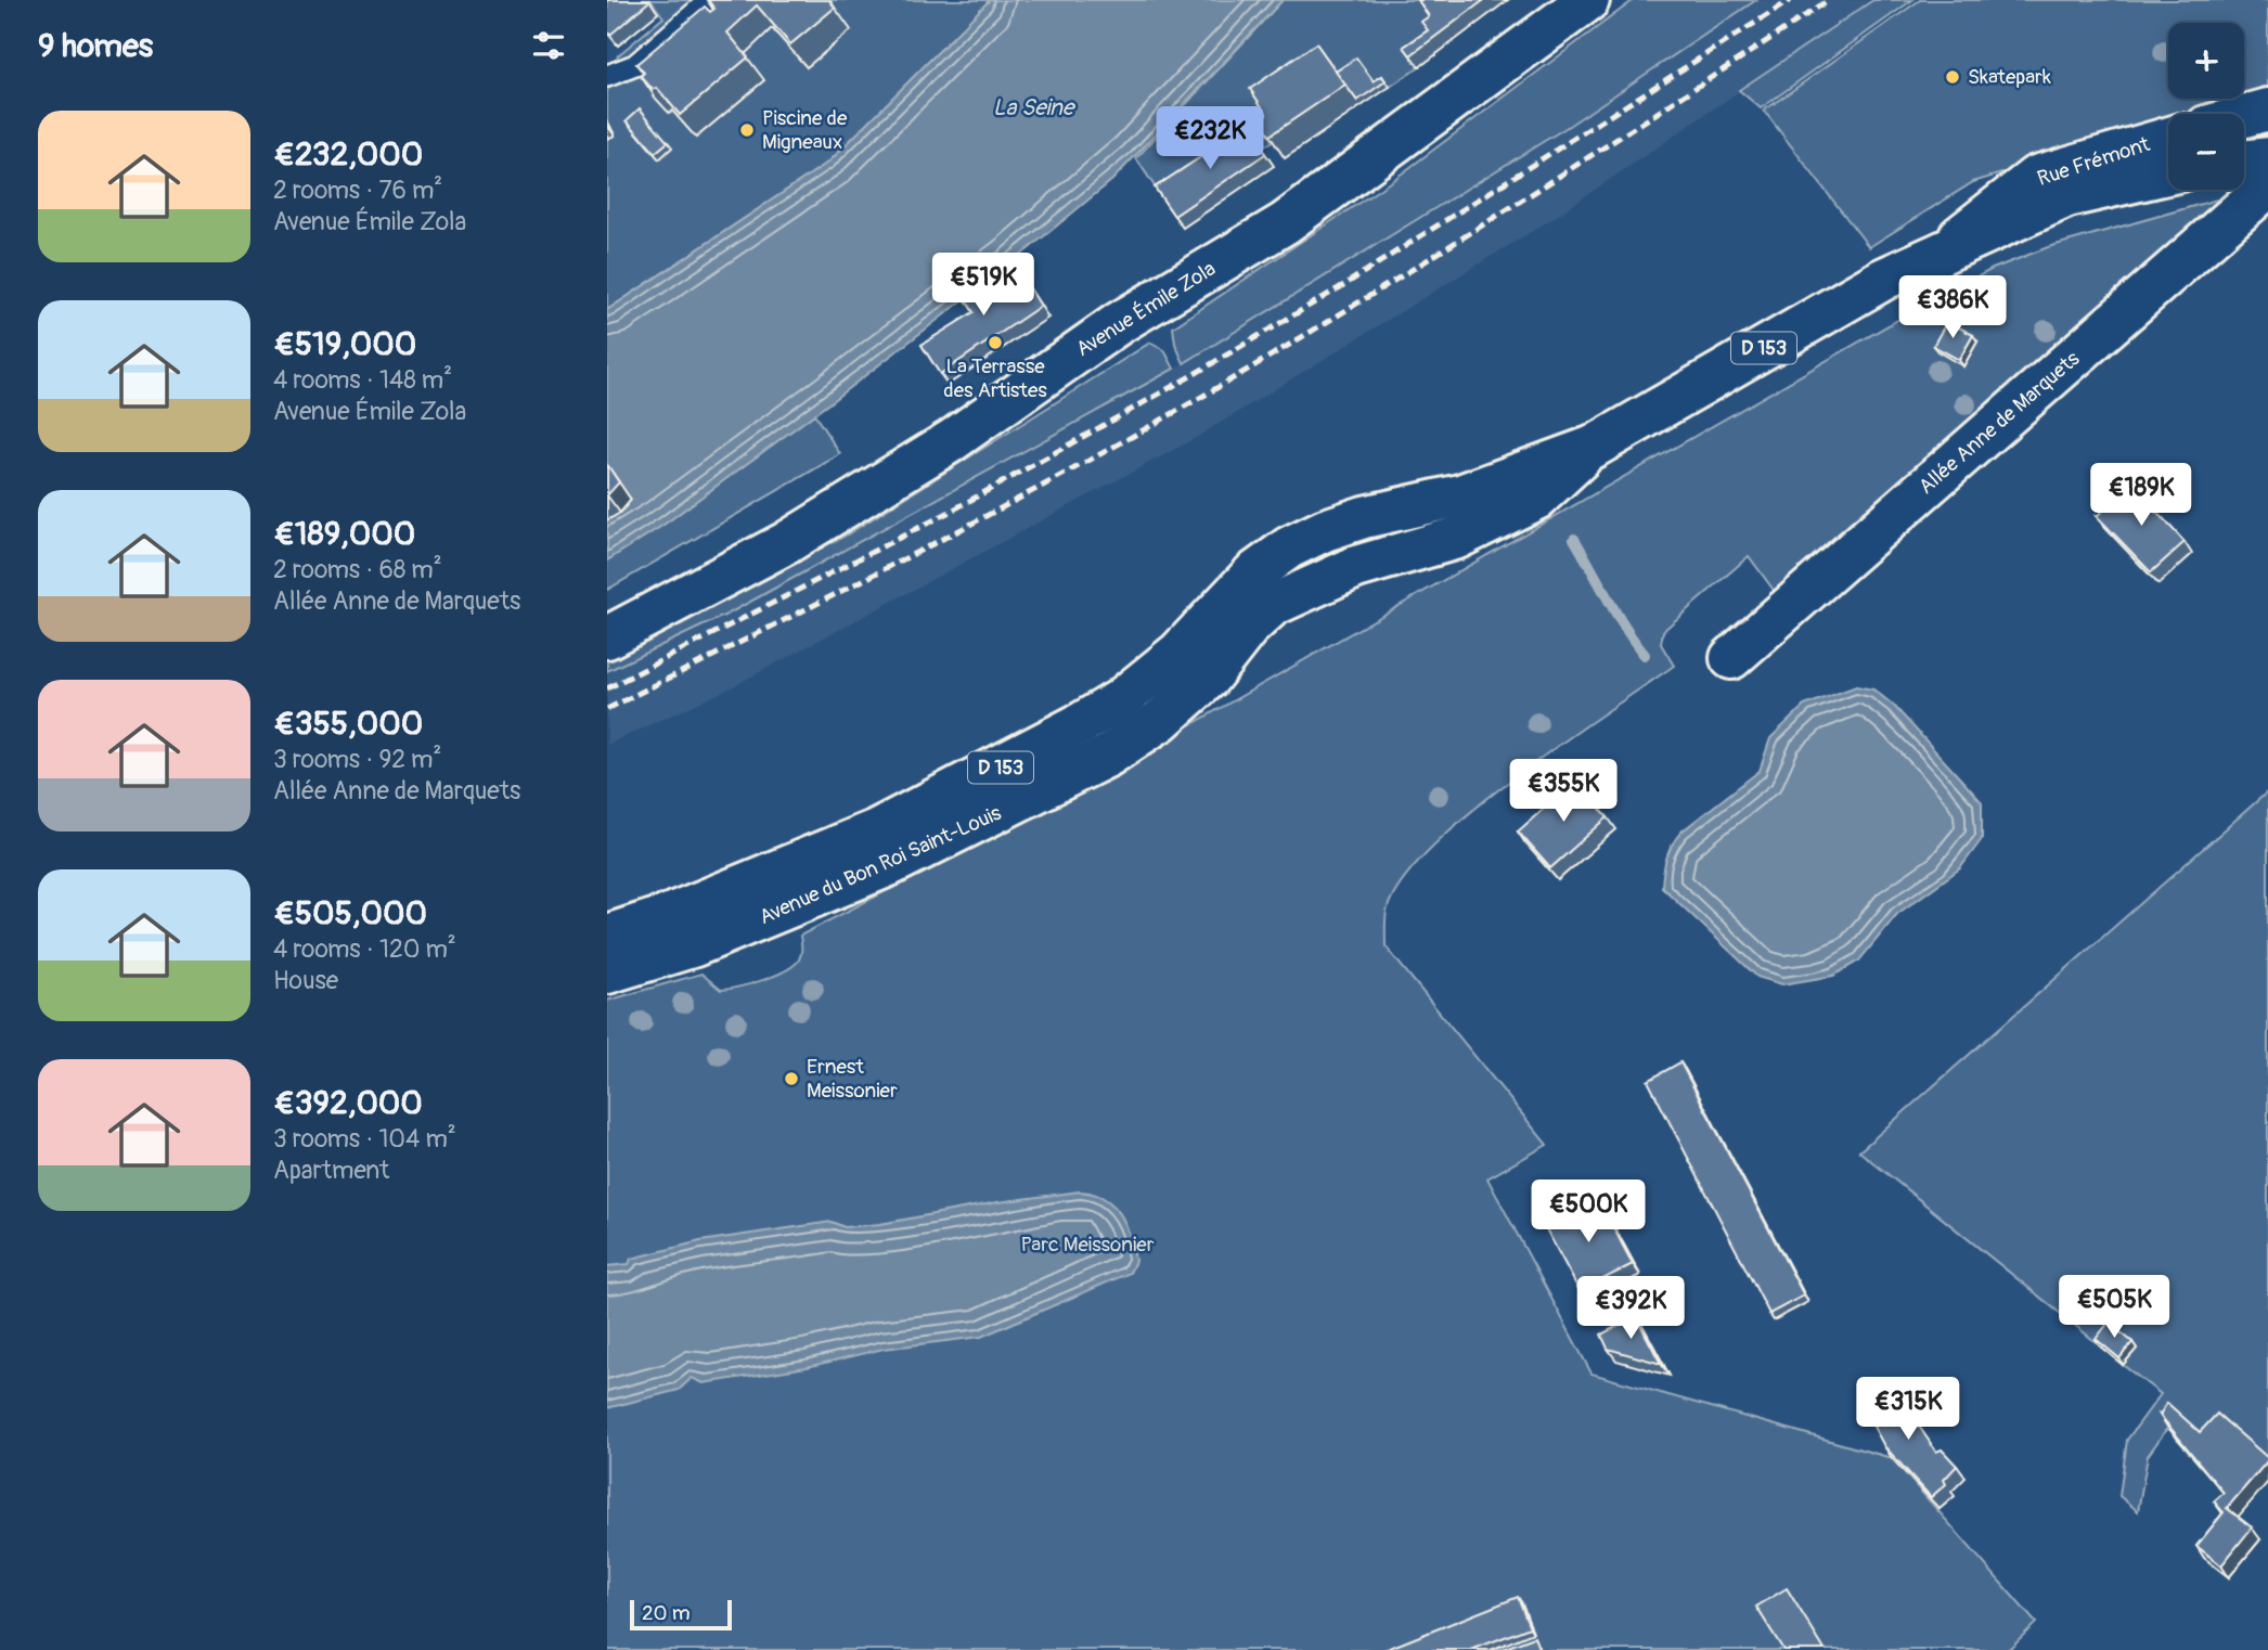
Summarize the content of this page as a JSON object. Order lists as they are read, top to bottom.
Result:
{
  "streets": {
    "main road": [
      "Rue Frémont",
      "Avenue Émile Zola",
      "D 153",
      "Allée Anne de Marquets",
      "Avenue du Bon Roi Saint-Louis"
    ]
  },
  "crossings": [
    ["Rue Frémont", "Avenue du Bon Roi Saint-Louis"]
  ],
  "water": ["La Seine"],
  "parks": ["Parc Meissonier"],
  "places": [
    "Skatepark",
    "Piscine de Migneaux",
    "La Terrasse des Artistes",
    "Ernest Meissonier"
  ],
  "scale_bar": "20 m",
  "page": {
    "heading": "9 homes",
    "map_buttons": ["+", "−"],
    "list": [
      {
        "name": "€232,000",
        "note": "2 rooms · 76 m² · Avenue Émile Zola"
      },
      {
        "name": "€519,000",
        "note": "4 rooms · 148 m² · Avenue Émile Zola"
      },
      {
        "name": "€189,000",
        "note": "2 rooms · 68 m² · Allée Anne de Marquets"
      },
      {
        "name": "€355,000",
        "note": "3 rooms · 92 m² · Allée Anne de Marquets"
      },
      {
        "name": "€505,000",
        "note": "4 rooms · 120 m² · House"
      },
      {
        "name": "€392,000",
        "note": "3 rooms · 104 m² · Apartment"
      }
    ],
    "price": [
      "€232K",
      "€519K",
      "€386K",
      "€189K",
      "€355K",
      "€500K",
      "€505K",
      "€392K",
      "€315K"
    ],
    "scale": "20 m"
  }
}
